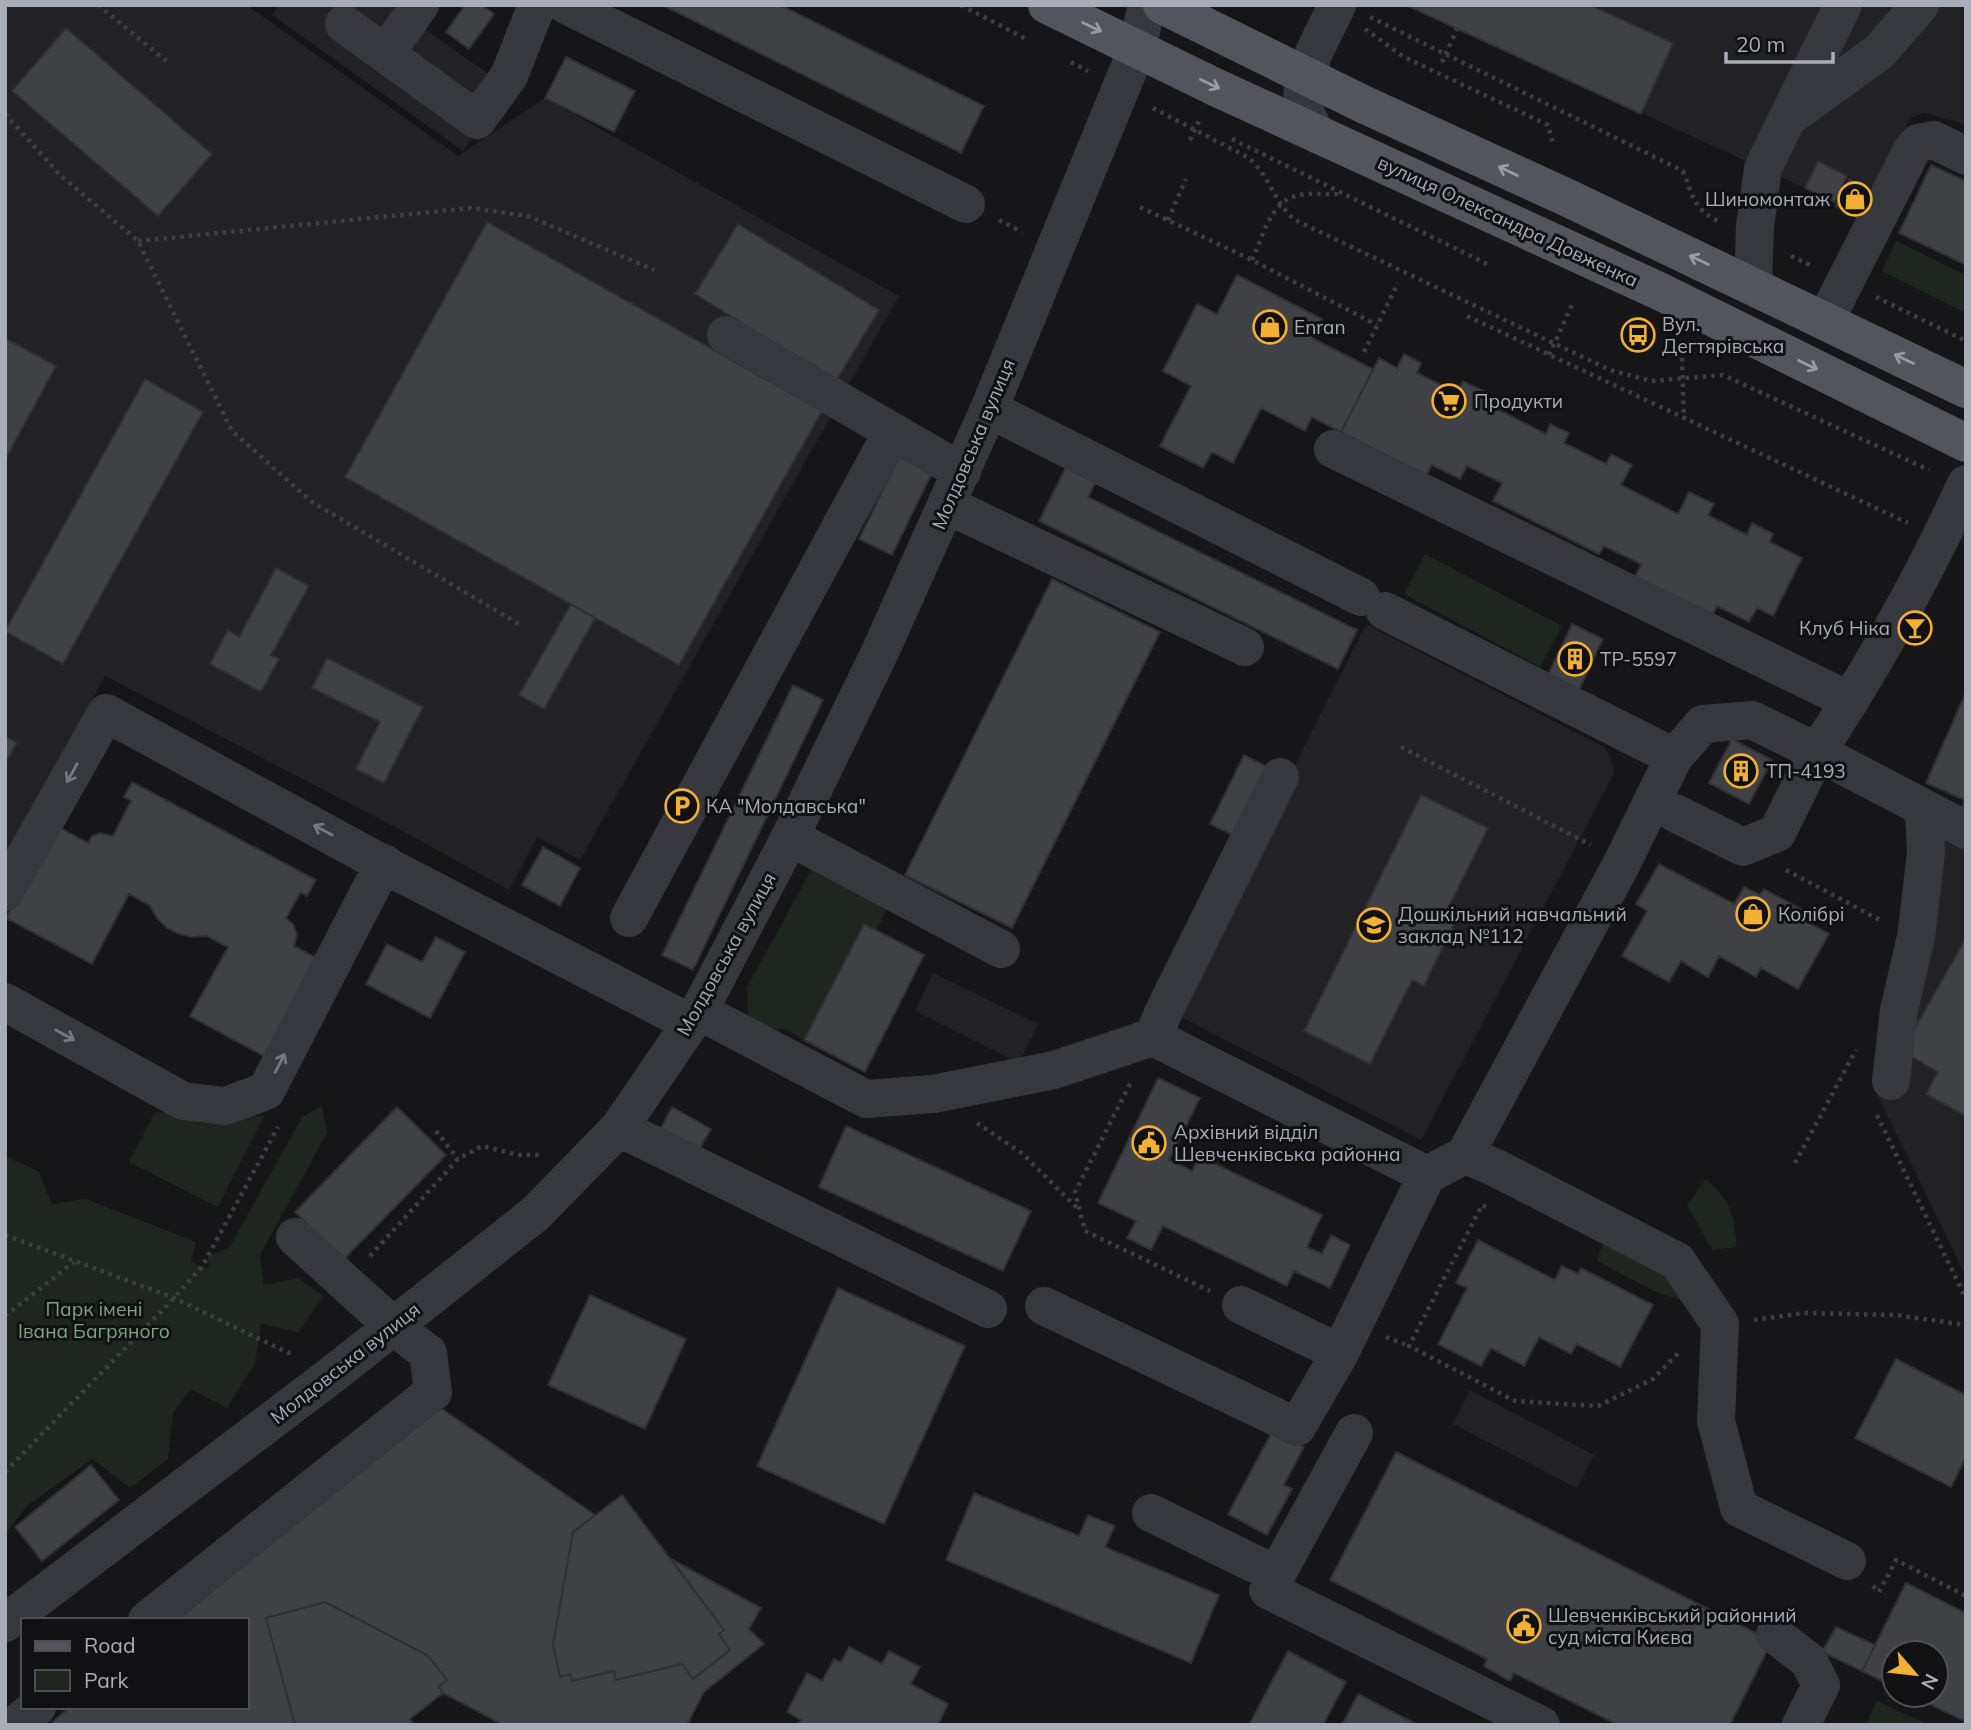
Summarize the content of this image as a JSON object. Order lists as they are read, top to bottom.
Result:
{
  "streets": {
    "main road": ["вулиця Олександра Довженка"],
    "street": ["Молдовська вулиця"]
  },
  "crossings": [
    ["вулиця Олександра Довженка", "Молдовська вулиця"]
  ],
  "parks": ["Парк імені Івана Багряного"],
  "places": {
    "shop": ["Шиномонтаж", "Enran", "Колібрі"],
    "bus stop": ["Вул. Дегтярівська"],
    "supermarket": ["Продукти"],
    "bar": ["Клуб Ніка"],
    "building": ["ТР-5597", "ТП-4193"],
    "parking": ["КА \"Молдавська\""],
    "school or university": ["Дошкільний навчальний заклад №112"],
    "public building": ["Архівний відділ Шевченківська районна", "Шевченківський районний суд міста Києва"]
  },
  "legend": ["Road", "Park"],
  "scale_bar": "20 m",
  "north": "bottom right"
}
